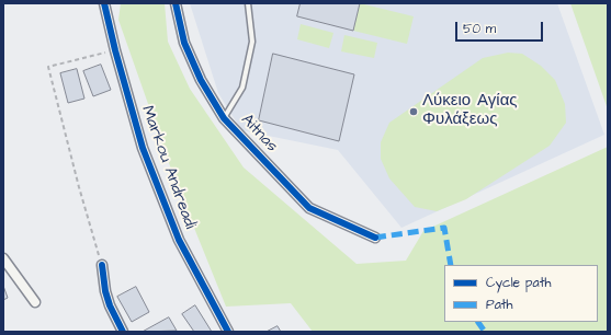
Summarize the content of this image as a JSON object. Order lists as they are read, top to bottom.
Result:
{
  "streets": {
    "street": ["Aitnas", "Markou Andreadi"]
  },
  "places": ["Λύκειο Αγίας Φυλάξεως"],
  "legend": ["Cycle path", "Path"],
  "scale_bar": "50 m"
}
